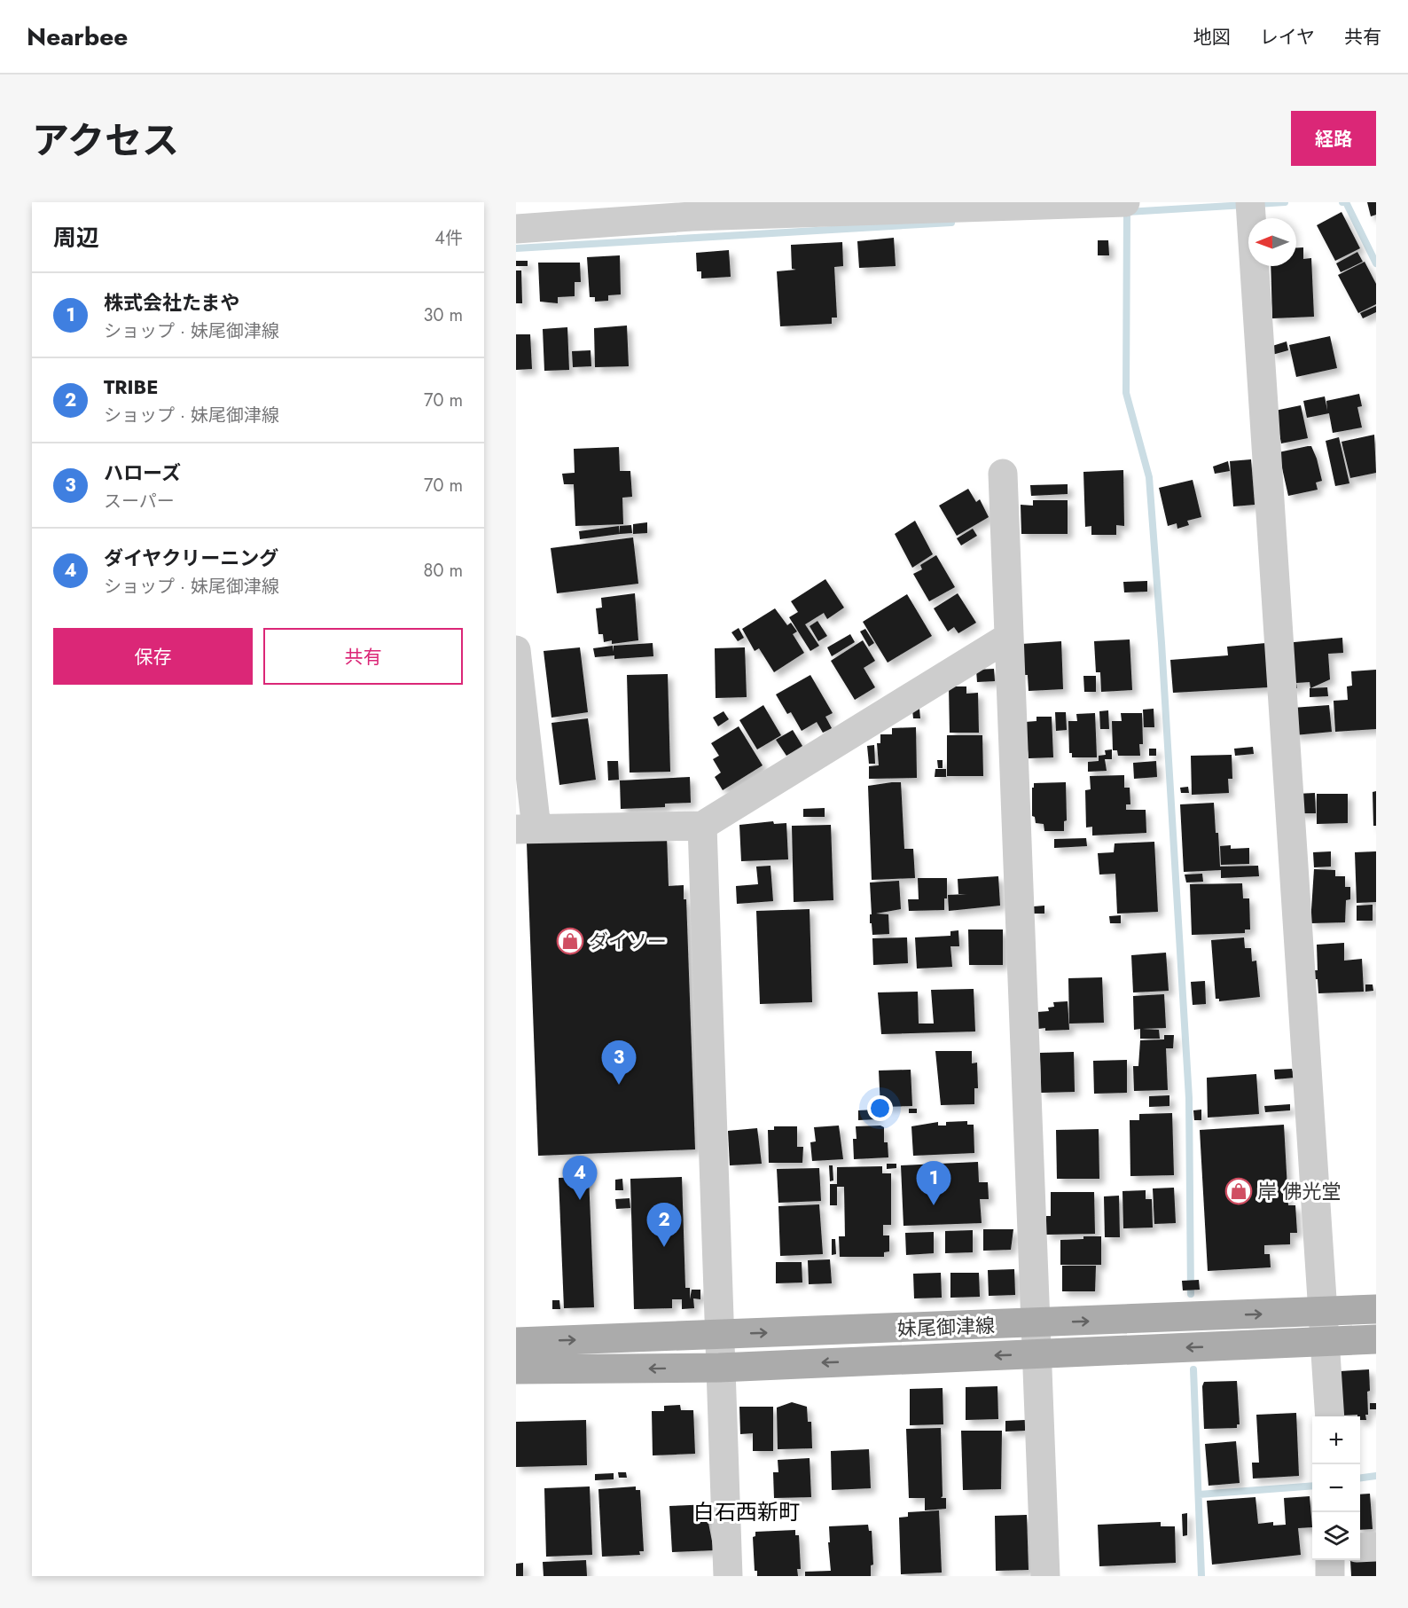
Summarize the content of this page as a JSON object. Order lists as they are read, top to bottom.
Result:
{
  "streets": {
    "main road": ["妹尾御津線"]
  },
  "districts": ["白石西新町"],
  "places": {
    "shop": ["ダイソー", "岸 佛光堂"]
  },
  "north": "left",
  "page": {
    "header": "Nearbee",
    "nav": ["地図", "レイヤ", "共有"],
    "title": "アクセス",
    "buttons": [
      "経路",
      ["保存", "共有"]
    ],
    "heading": ["周辺", "4件"],
    "list": [
      {
        "mark": "1",
        "name": "株式会社たまや",
        "note": "ショップ · 妹尾御津線",
        "value": "30 m"
      },
      {
        "mark": "2",
        "name": "TRIBE",
        "note": "ショップ · 妹尾御津線",
        "value": "70 m"
      },
      {
        "mark": "3",
        "name": "ハローズ",
        "note": "スーパー",
        "value": "70 m"
      },
      {
        "mark": "4",
        "name": "ダイヤクリーニング",
        "note": "ショップ · 妹尾御津線",
        "value": "80 m"
      }
    ],
    "pins": [
      "3",
      "4",
      "1",
      "2"
    ],
    "map_buttons": ["+", "−"]
  }
}
